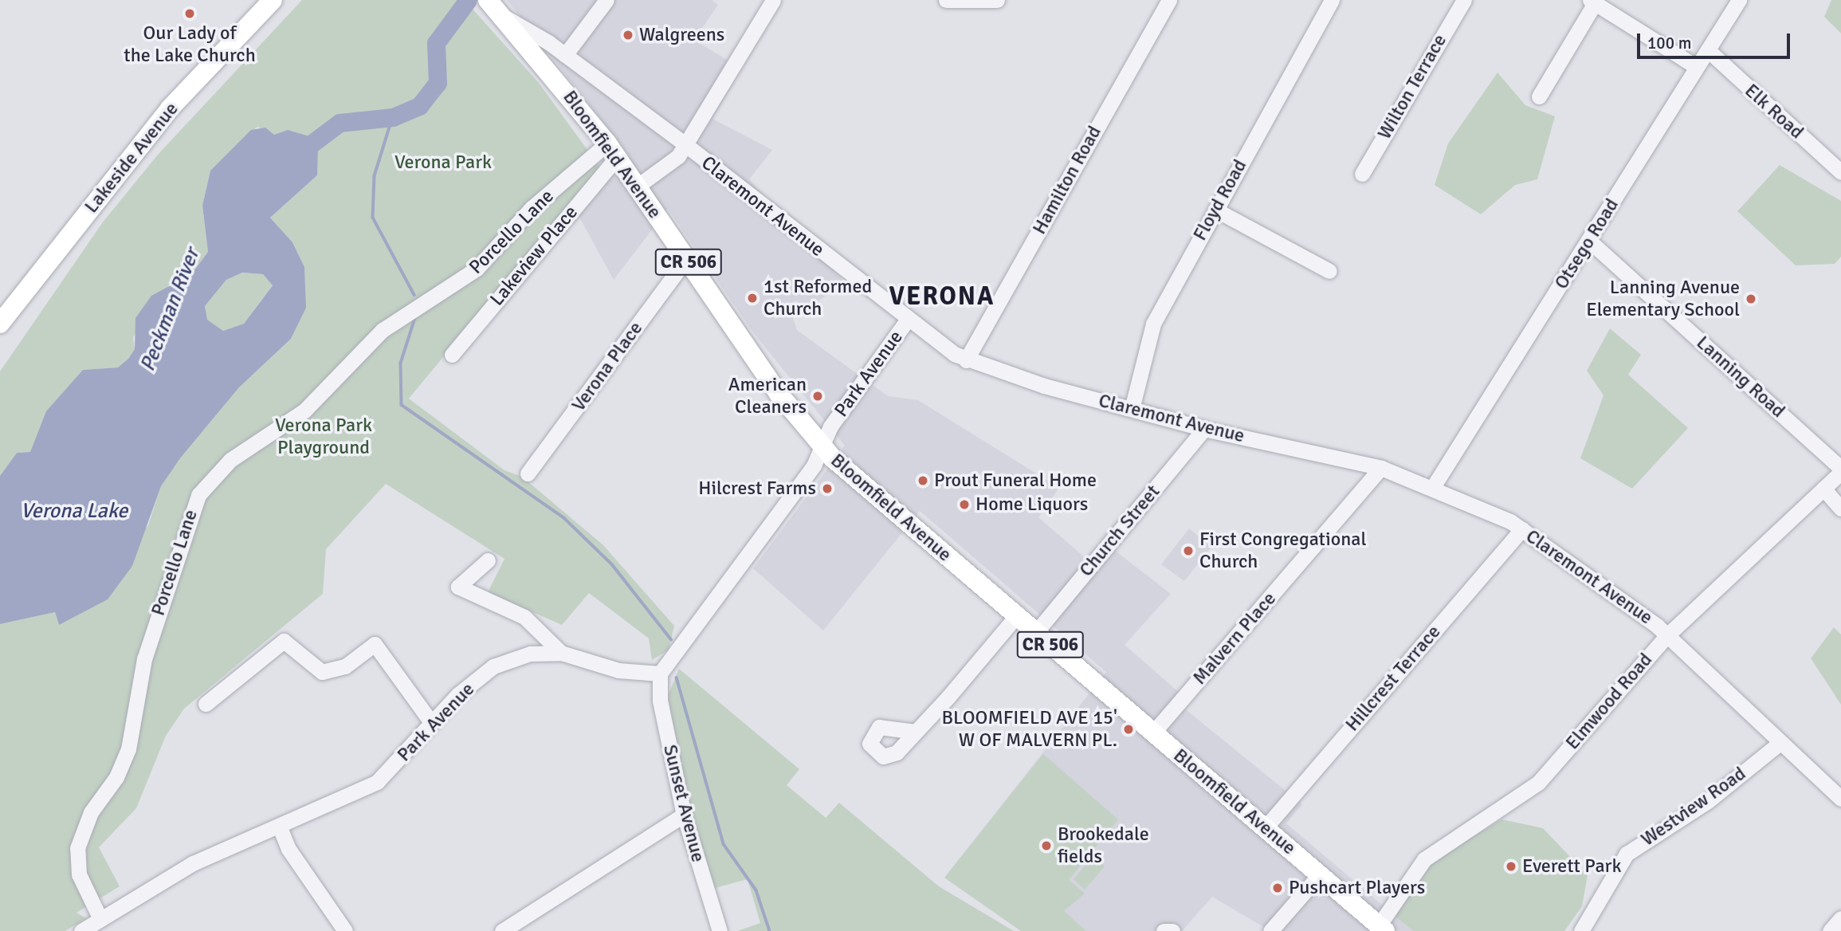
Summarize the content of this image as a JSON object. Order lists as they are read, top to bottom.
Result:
{
  "streets": {
    "main road": ["Bloomfield Avenue", "Lakeside Avenue", "CR 506"],
    "street": [
      "Wilton Terrace",
      "Elk Road",
      "Hamilton Road",
      "Floyd Road",
      "Claremont Avenue",
      "Porcello Lane",
      "Otsego Road",
      "Lakeview Place",
      "Verona Place",
      "Park Avenue",
      "Lanning Road",
      "Church Street",
      "Malvern Place",
      "Hillcrest Terrace",
      "Elmwood Road",
      "Sunset Avenue",
      "Westview Road"
    ]
  },
  "crossings": [
    ["Elk Road", "Otsego Road"],
    ["Bloomfield Avenue", "Claremont Avenue"],
    ["Bloomfield Avenue", "Porcello Lane"],
    ["Bloomfield Avenue", "Lakeview Place"],
    ["Bloomfield Avenue", "Verona Place"],
    ["Bloomfield Avenue", "Park Avenue"],
    ["Bloomfield Avenue", "Church Street"],
    ["Bloomfield Avenue", "Malvern Place"],
    ["Bloomfield Avenue", "Hillcrest Terrace"],
    ["Bloomfield Avenue", "Elmwood Road"],
    ["Hamilton Road", "Claremont Avenue"],
    ["Floyd Road", "Claremont Avenue"],
    ["Claremont Avenue", "Otsego Road"],
    ["Claremont Avenue", "Park Avenue"],
    ["Claremont Avenue", "Church Street"],
    ["Claremont Avenue", "Malvern Place"],
    ["Claremont Avenue", "Hillcrest Terrace"],
    ["Claremont Avenue", "Elmwood Road"],
    ["Claremont Avenue", "Westview Road"],
    ["Porcello Lane", "Lakeview Place"],
    ["Porcello Lane", "Park Avenue"],
    ["Otsego Road", "Lanning Road"],
    ["Park Avenue", "Sunset Avenue"],
    ["Lanning Road", "Elmwood Road"]
  ],
  "districts": ["VERONA"],
  "water": ["Peckman River", "Verona Lake"],
  "parks": ["Verona Park", "Verona Park Playground"],
  "places": [
    "Our Lady of the Lake Church",
    "Walgreens",
    "1st Reformed Church",
    "Lanning Avenue Elementary School",
    "American Cleaners",
    "Prout Funeral Home",
    "Hilcrest Farms",
    "Home Liquors",
    "First Congregational Church",
    "BLOOMFIELD AVE 15' W OF MALVERN PL.",
    "Brookedale fields",
    "Everett Park",
    "Pushcart Players"
  ],
  "scale_bar": "100 m"
}
